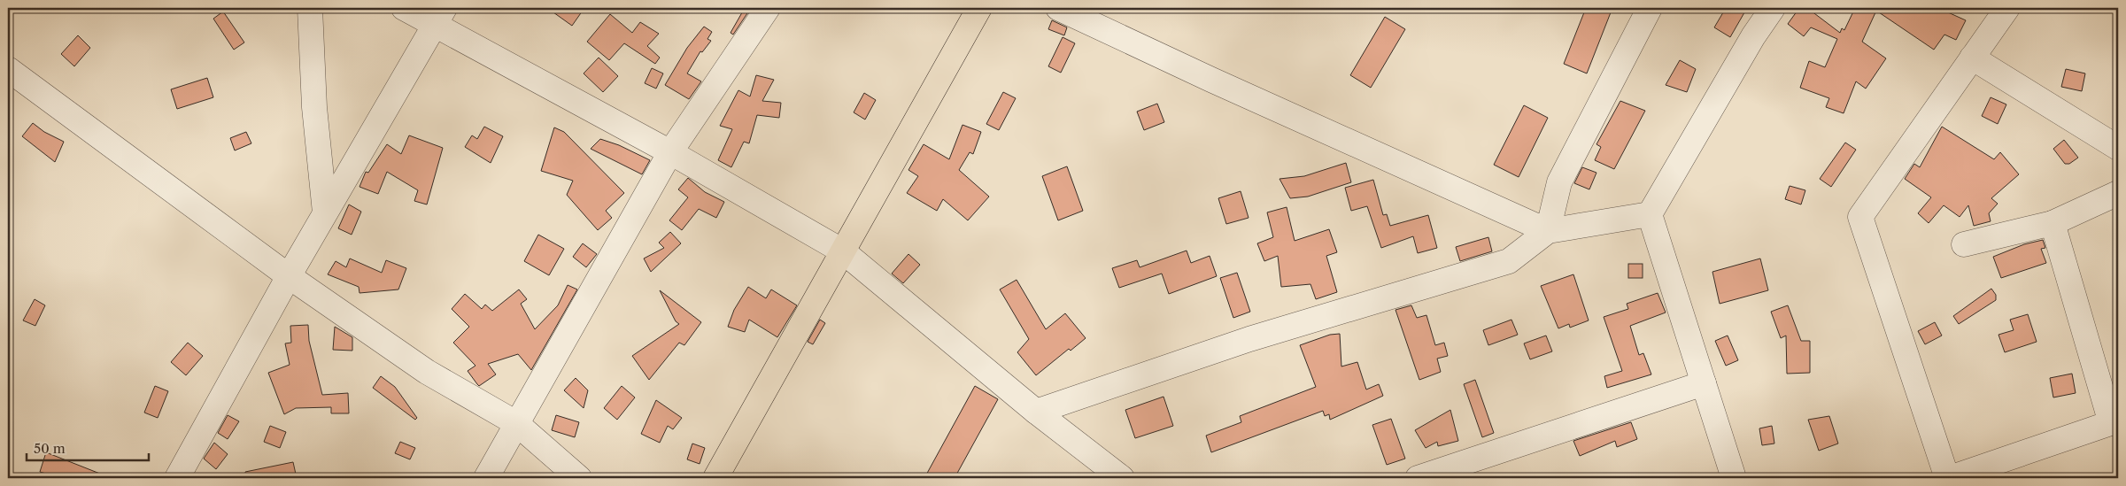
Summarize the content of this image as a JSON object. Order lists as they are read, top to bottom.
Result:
{
  "scale_bar": "50 m"
}
